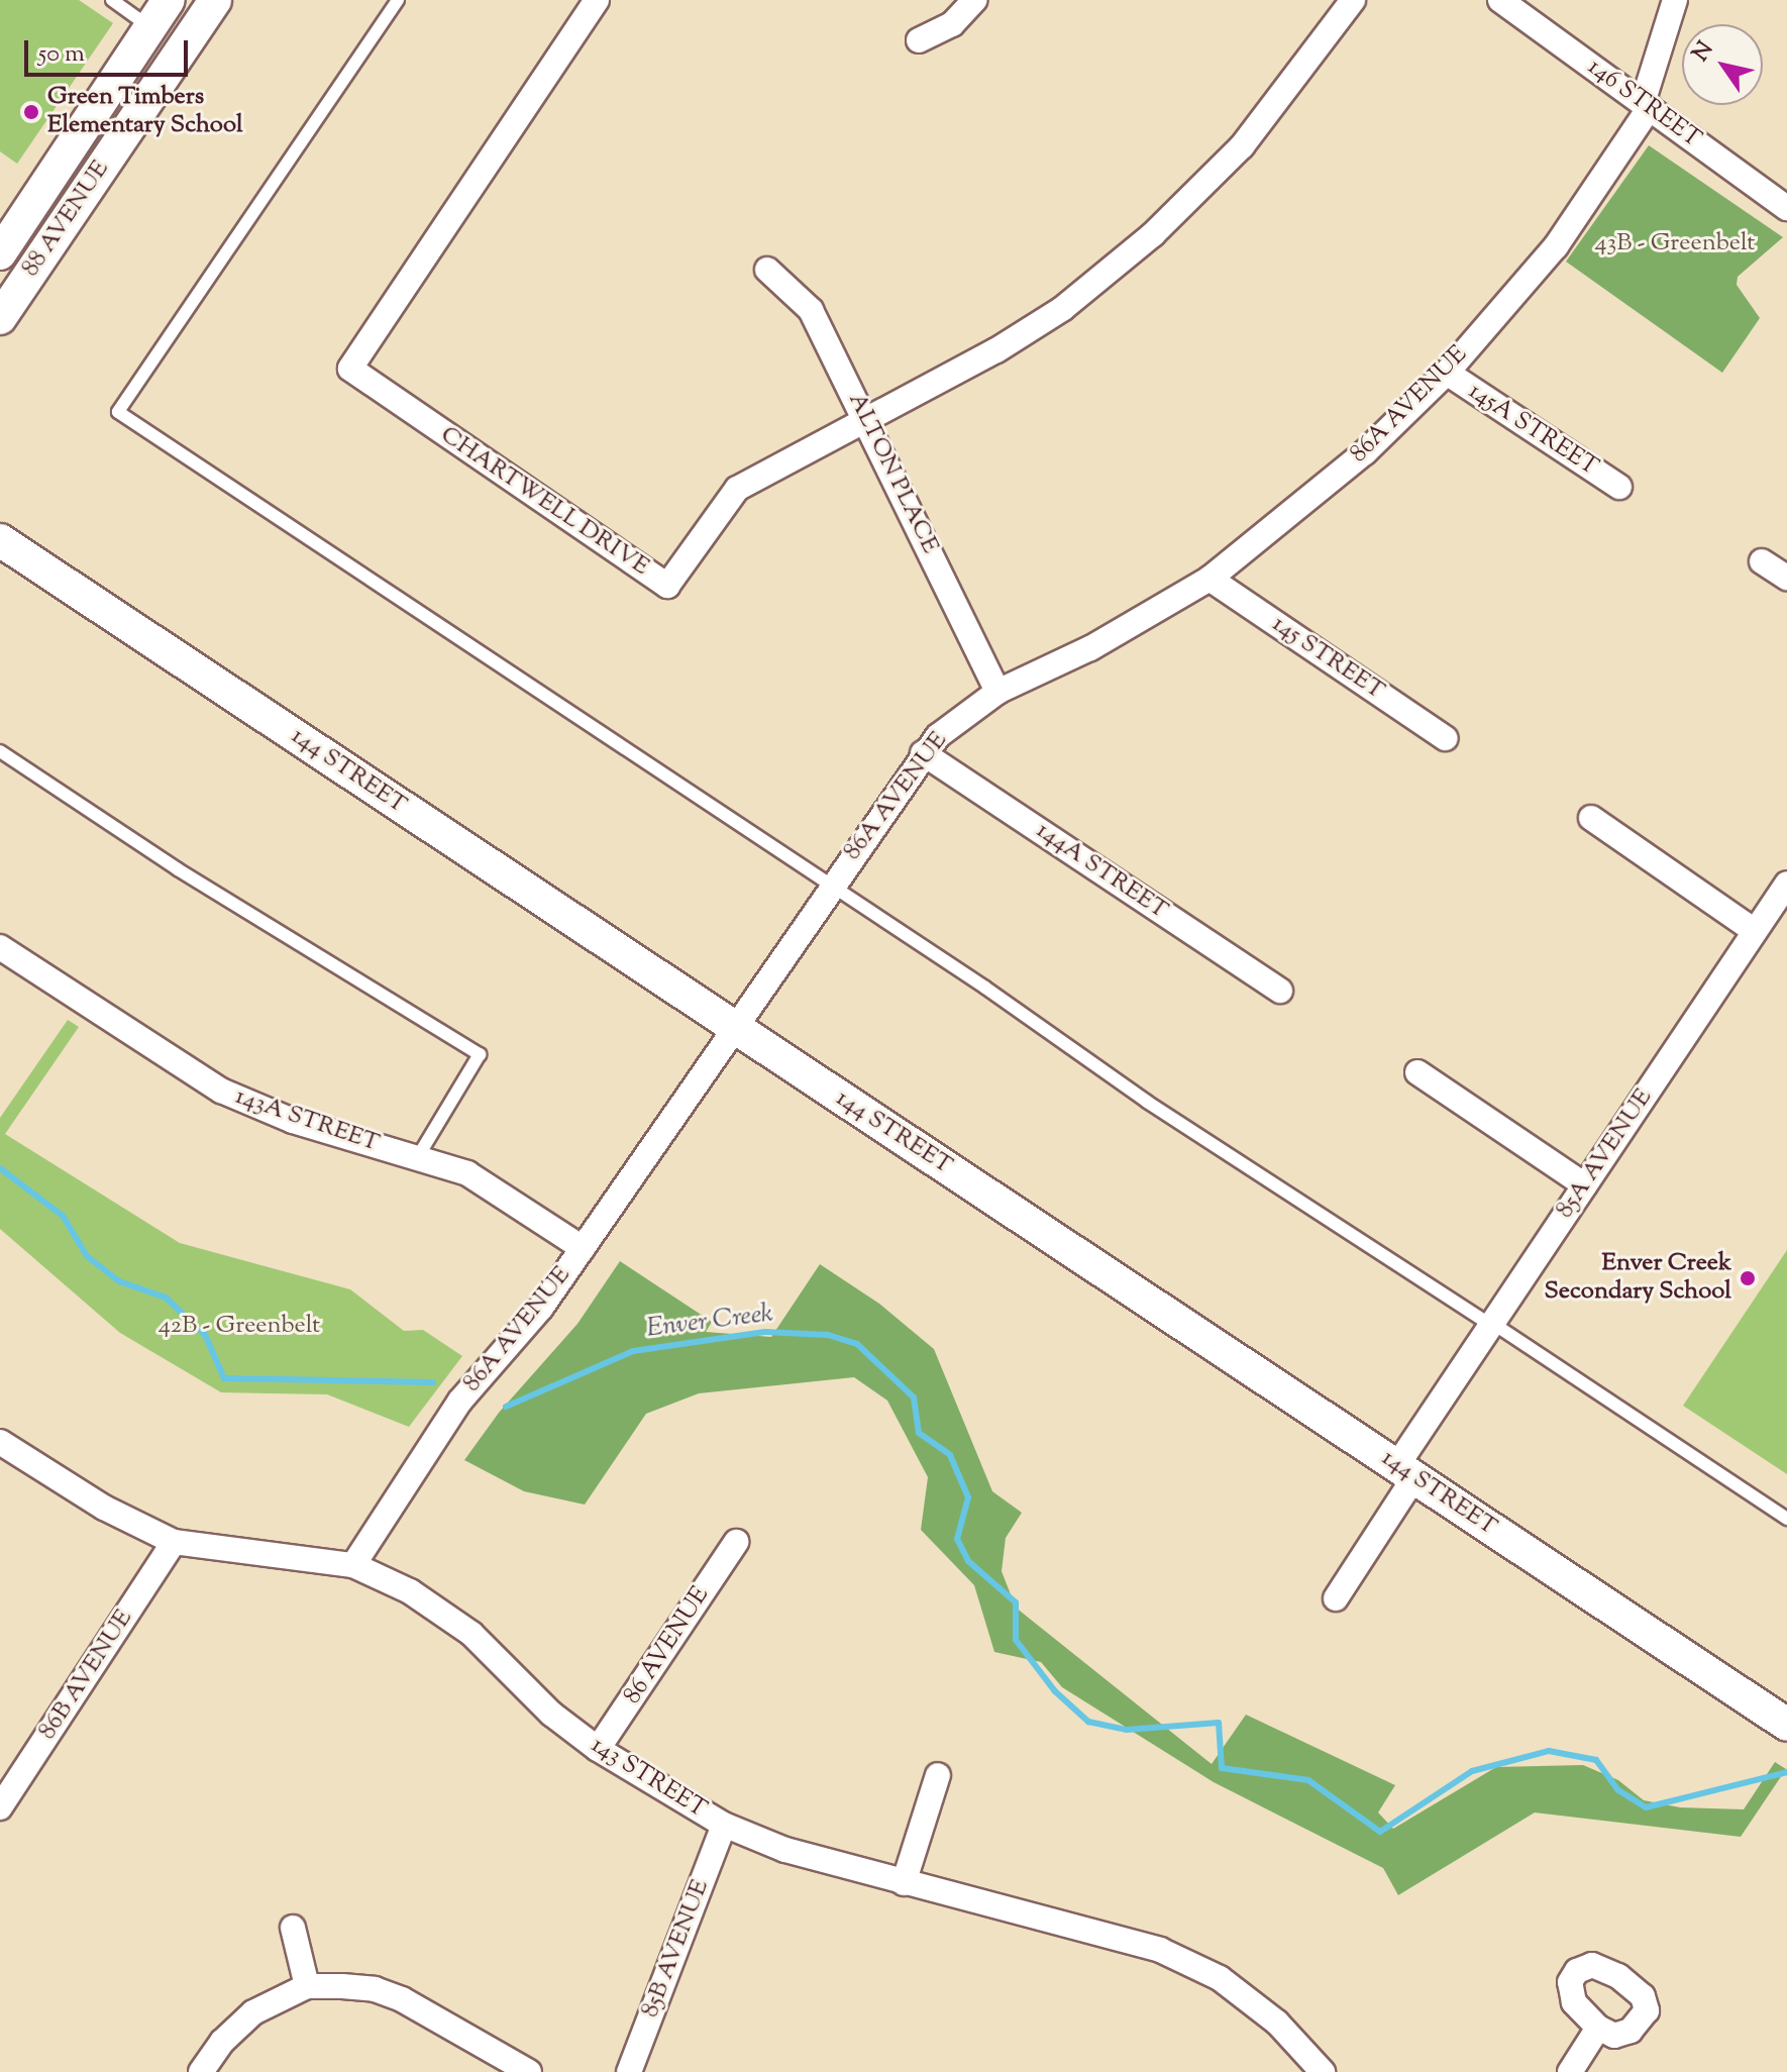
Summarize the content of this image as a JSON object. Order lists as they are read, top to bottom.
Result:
{
  "streets": {
    "main road": ["88 AVENUE", "144 STREET"],
    "street": [
      "146 STREET",
      "86A AVENUE",
      "145A STREET",
      "ALTON PLACE",
      "CHARTWELL DRIVE",
      "145 STREET",
      "144A STREET",
      "143A STREET",
      "85A AVENUE",
      "86 AVENUE",
      "86B AVENUE",
      "143 STREET",
      "85B AVENUE"
    ]
  },
  "crossings": [
    ["146 STREET", "86A AVENUE"],
    ["86A AVENUE", "145A STREET"],
    ["86A AVENUE", "ALTON PLACE"],
    ["86A AVENUE", "145 STREET"],
    ["86A AVENUE", "144 STREET"],
    ["86A AVENUE", "144A STREET"],
    ["86A AVENUE", "143A STREET"],
    ["86A AVENUE", "143 STREET"],
    ["ALTON PLACE", "CHARTWELL DRIVE"],
    ["144 STREET", "85A AVENUE"],
    ["86 AVENUE", "143 STREET"],
    ["86B AVENUE", "143 STREET"],
    ["143 STREET", "85B AVENUE"]
  ],
  "water": ["Enver Creek"],
  "parks": ["43B - Greenbelt", "42B - Greenbelt"],
  "places": ["Green Timbers Elementary School", "Enver Creek Secondary School"],
  "scale_bar": "50 m",
  "north": "top left"
}
